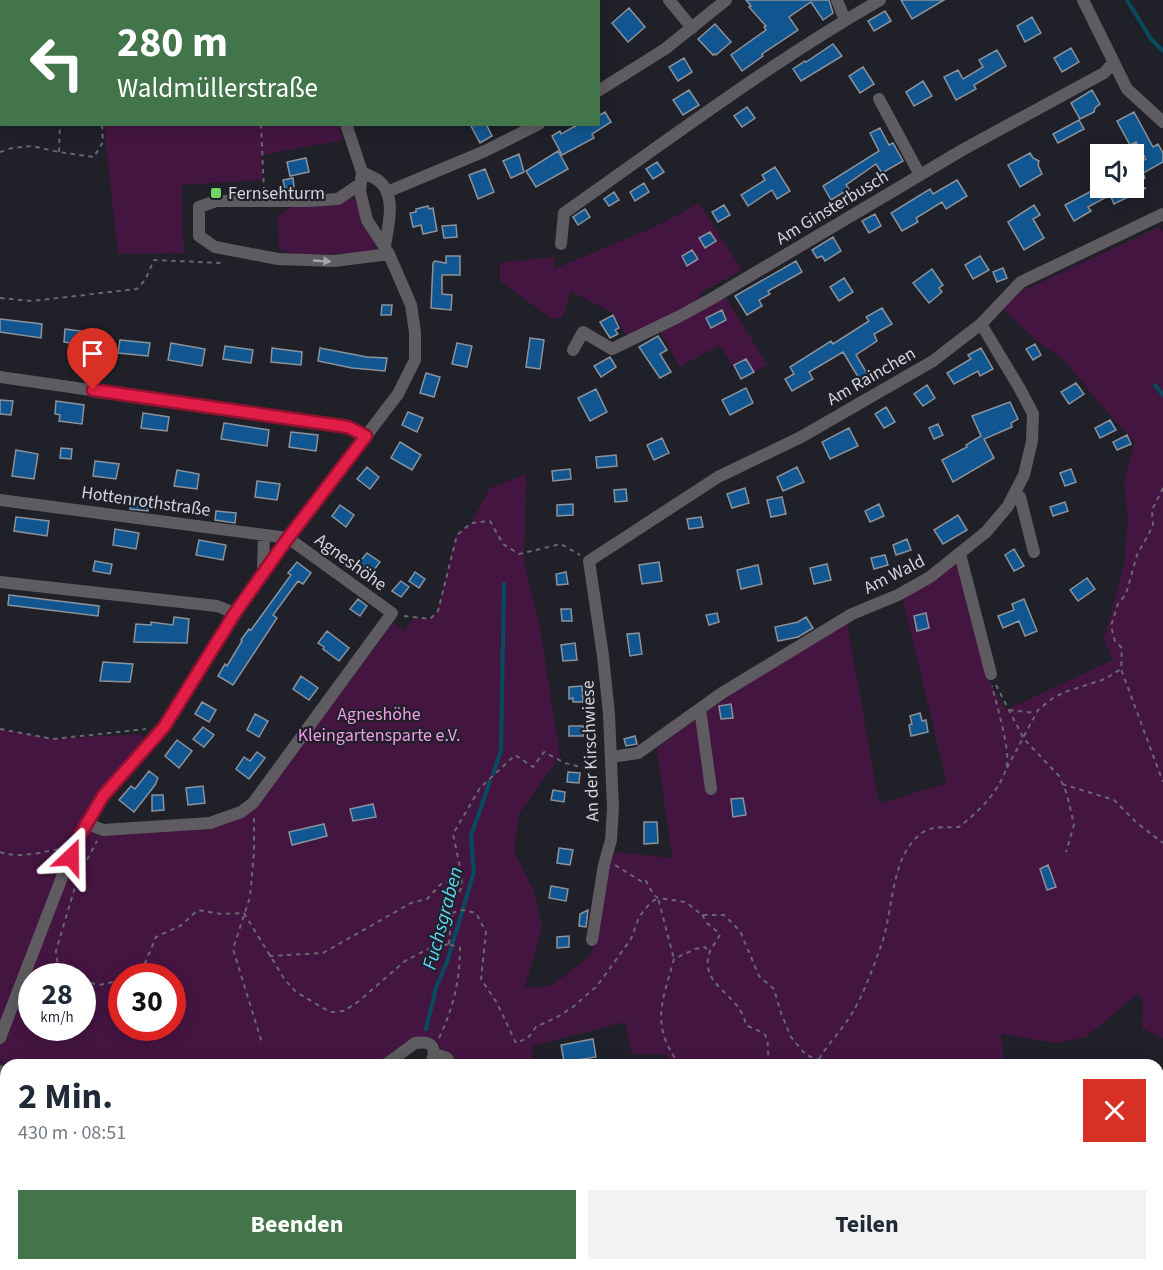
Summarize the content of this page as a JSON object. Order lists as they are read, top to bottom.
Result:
{
  "streets": {
    "street": [
      "Am Ginsterbusch",
      "Am Rainchen",
      "Hottenrothstraße",
      "Agneshöhe",
      "Am Wald",
      "An der Kirschwiese"
    ]
  },
  "crossings": [
    ["Am Rainchen", "Am Wald"],
    ["Am Rainchen", "An der Kirschwiese"],
    ["Hottenrothstraße", "Agneshöhe"],
    ["Am Wald", "An der Kirschwiese"]
  ],
  "water": ["Fuchsgraben"],
  "parks": ["Agneshöhe Kleingartensparte e.V."],
  "places": {
    "transit": ["Fernsehturm"]
  },
  "page": {
    "turn": ["280 m", "Waldmüllerstraße"],
    "speed": "28 km/h",
    "limit": "30",
    "heading": ["2 Min.", "430 m · 08:51"],
    "buttons": ["Beenden", "Teilen"]
  }
}
